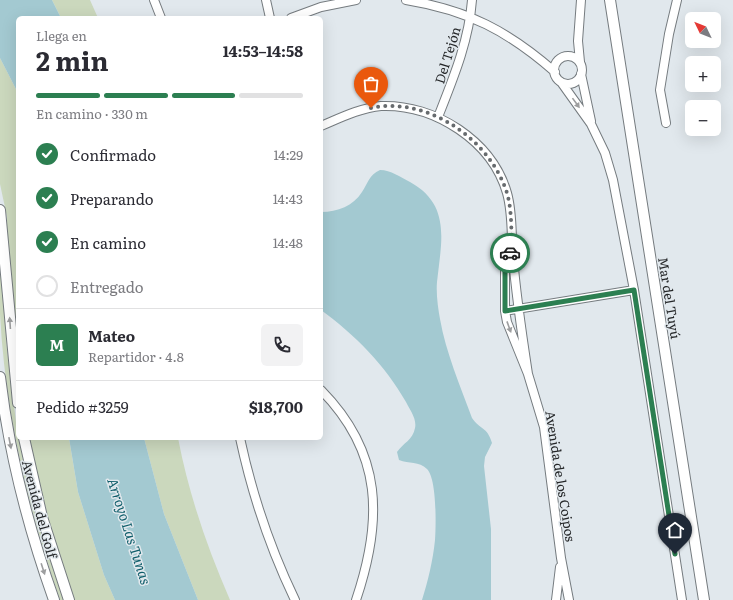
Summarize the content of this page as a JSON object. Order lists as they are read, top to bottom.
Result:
{
  "streets": {
    "street": [
      "Del Tejón",
      "Mar del Tuyú",
      "Avenida de los Coipos",
      "Avenida del Golf"
    ]
  },
  "crossings": [
    ["Del Tejón", "Avenida de los Coipos"]
  ],
  "water": ["Arroyo Las Tunas"],
  "north": "top left",
  "page": {
    "map_buttons": ["+", "−"],
    "heading": ["2 min", "Llega en", "14:53–14:58"],
    "panel": [
      "Mateo",
      "Repartidor · 4.8",
      "Pedido #3259",
      "$18,700"
    ],
    "bar": "En camino · 330 m",
    "list": [
      ["Confirmado", "14:29"],
      ["Preparando", "14:43"],
      ["En camino", "14:48"],
      "Entregado"
    ],
    "round": "M"
  }
}
